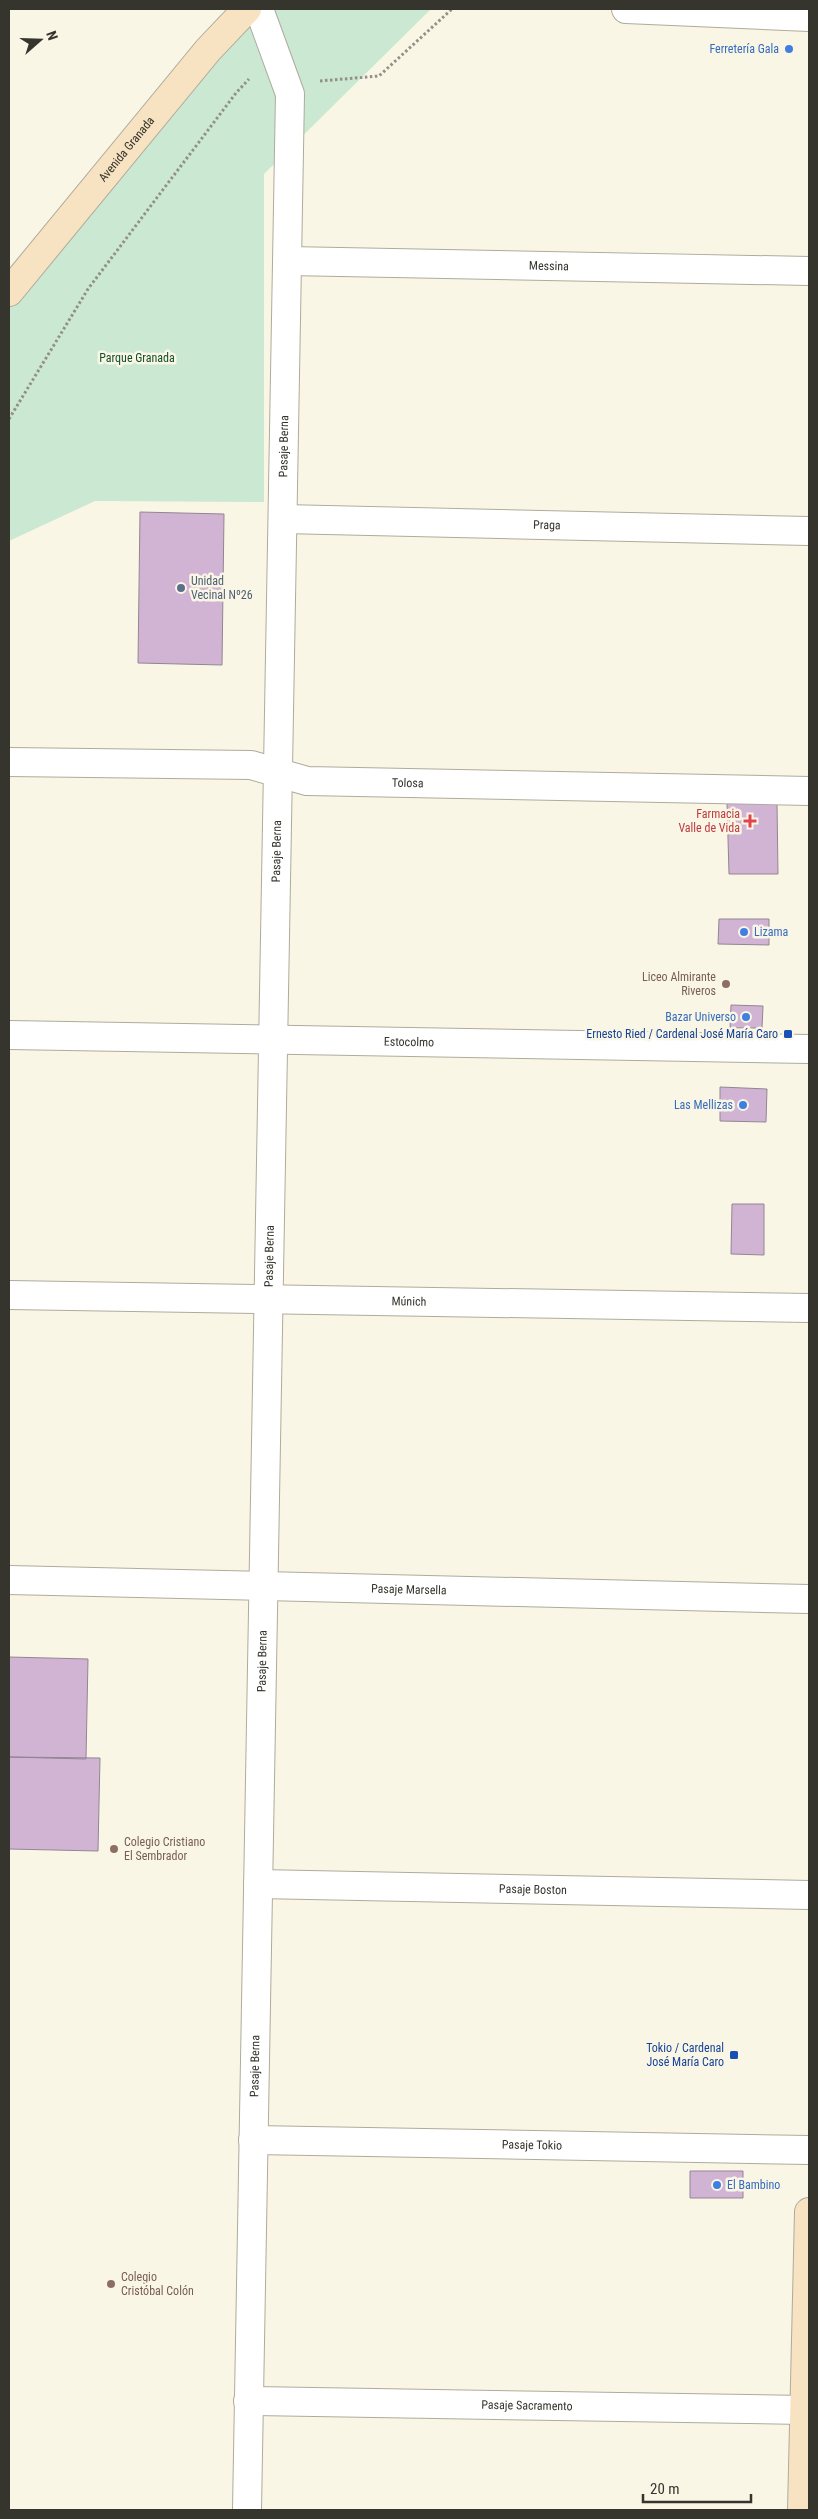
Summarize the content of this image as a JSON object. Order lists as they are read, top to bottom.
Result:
{
  "streets": {
    "street": [
      "Avenida Granada",
      "Messina",
      "Pasaje Berna",
      "Praga",
      "Tolosa",
      "Estocolmo",
      "Múnich",
      "Pasaje Marsella",
      "Pasaje Boston",
      "Pasaje Tokio",
      "Pasaje Sacramento"
    ]
  },
  "crossings": [
    ["Messina", "Pasaje Berna"],
    ["Pasaje Berna", "Praga"],
    ["Pasaje Berna", "Tolosa"],
    ["Pasaje Berna", "Estocolmo"],
    ["Pasaje Berna", "Múnich"],
    ["Pasaje Berna", "Pasaje Marsella"],
    ["Pasaje Berna", "Pasaje Boston"],
    ["Pasaje Berna", "Pasaje Tokio"],
    ["Pasaje Berna", "Pasaje Sacramento"]
  ],
  "parks": ["Parque Granada"],
  "places": {
    "other": [
      "Ferretería Gala",
      "Unidad Vecinal Nº26",
      "Lizama",
      "Liceo Almirante Riveros",
      "Bazar Universo",
      "Las Mellizas",
      "Colegio Cristiano El Sembrador",
      "El Bambino",
      "Colegio Cristóbal Colón"
    ],
    "health": ["Farmacia Valle de Vida"],
    "transit": ["Ernesto Ried / Cardenal José María Caro", "Tokio / Cardenal José María Caro"]
  },
  "scale_bar": "20 m",
  "north": "right"
}
